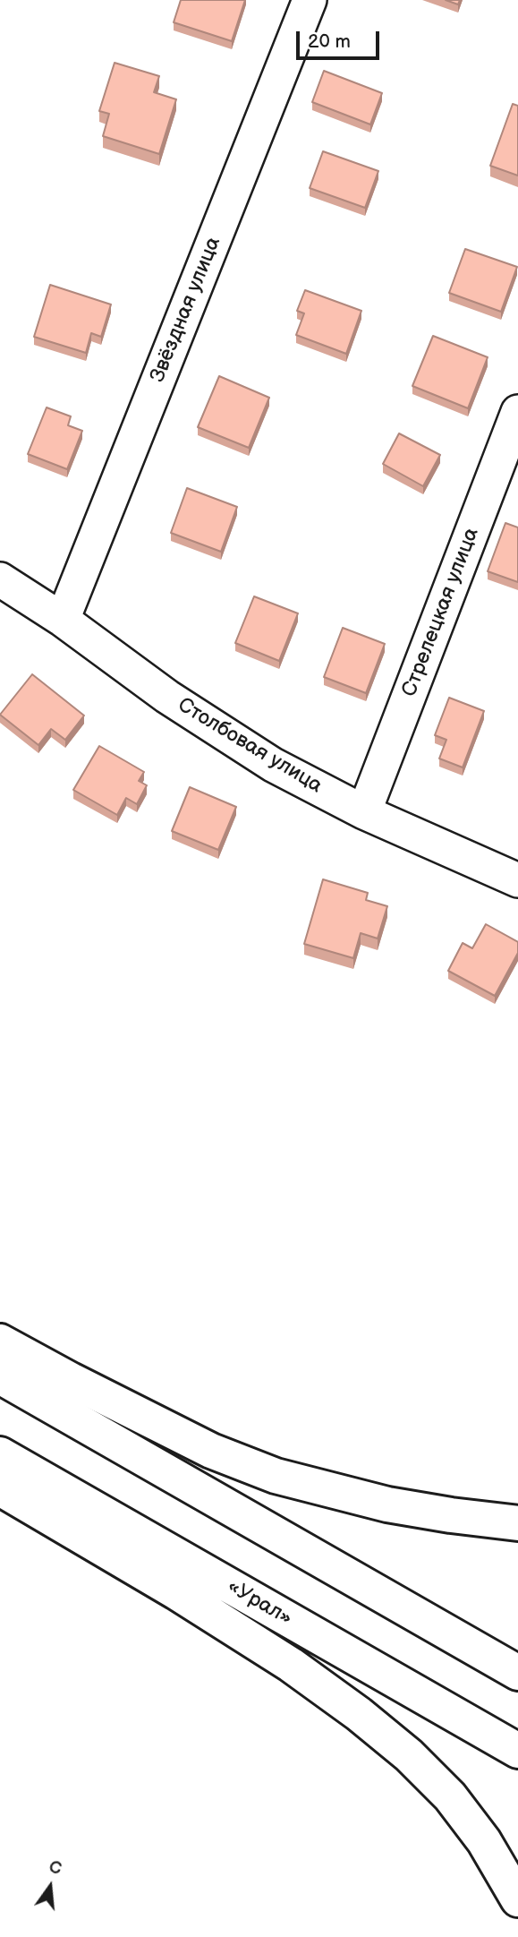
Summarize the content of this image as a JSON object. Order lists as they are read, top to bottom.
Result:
{
  "streets": {
    "main road": ["«Урал»"],
    "street": ["Звёздная улица", "Стрелецкая улица", "Столбовая улица"]
  },
  "crossings": [
    ["Звёздная улица", "Столбовая улица"],
    ["Стрелецкая улица", "Столбовая улица"]
  ],
  "scale_bar": "20 m",
  "north": "top"
}
